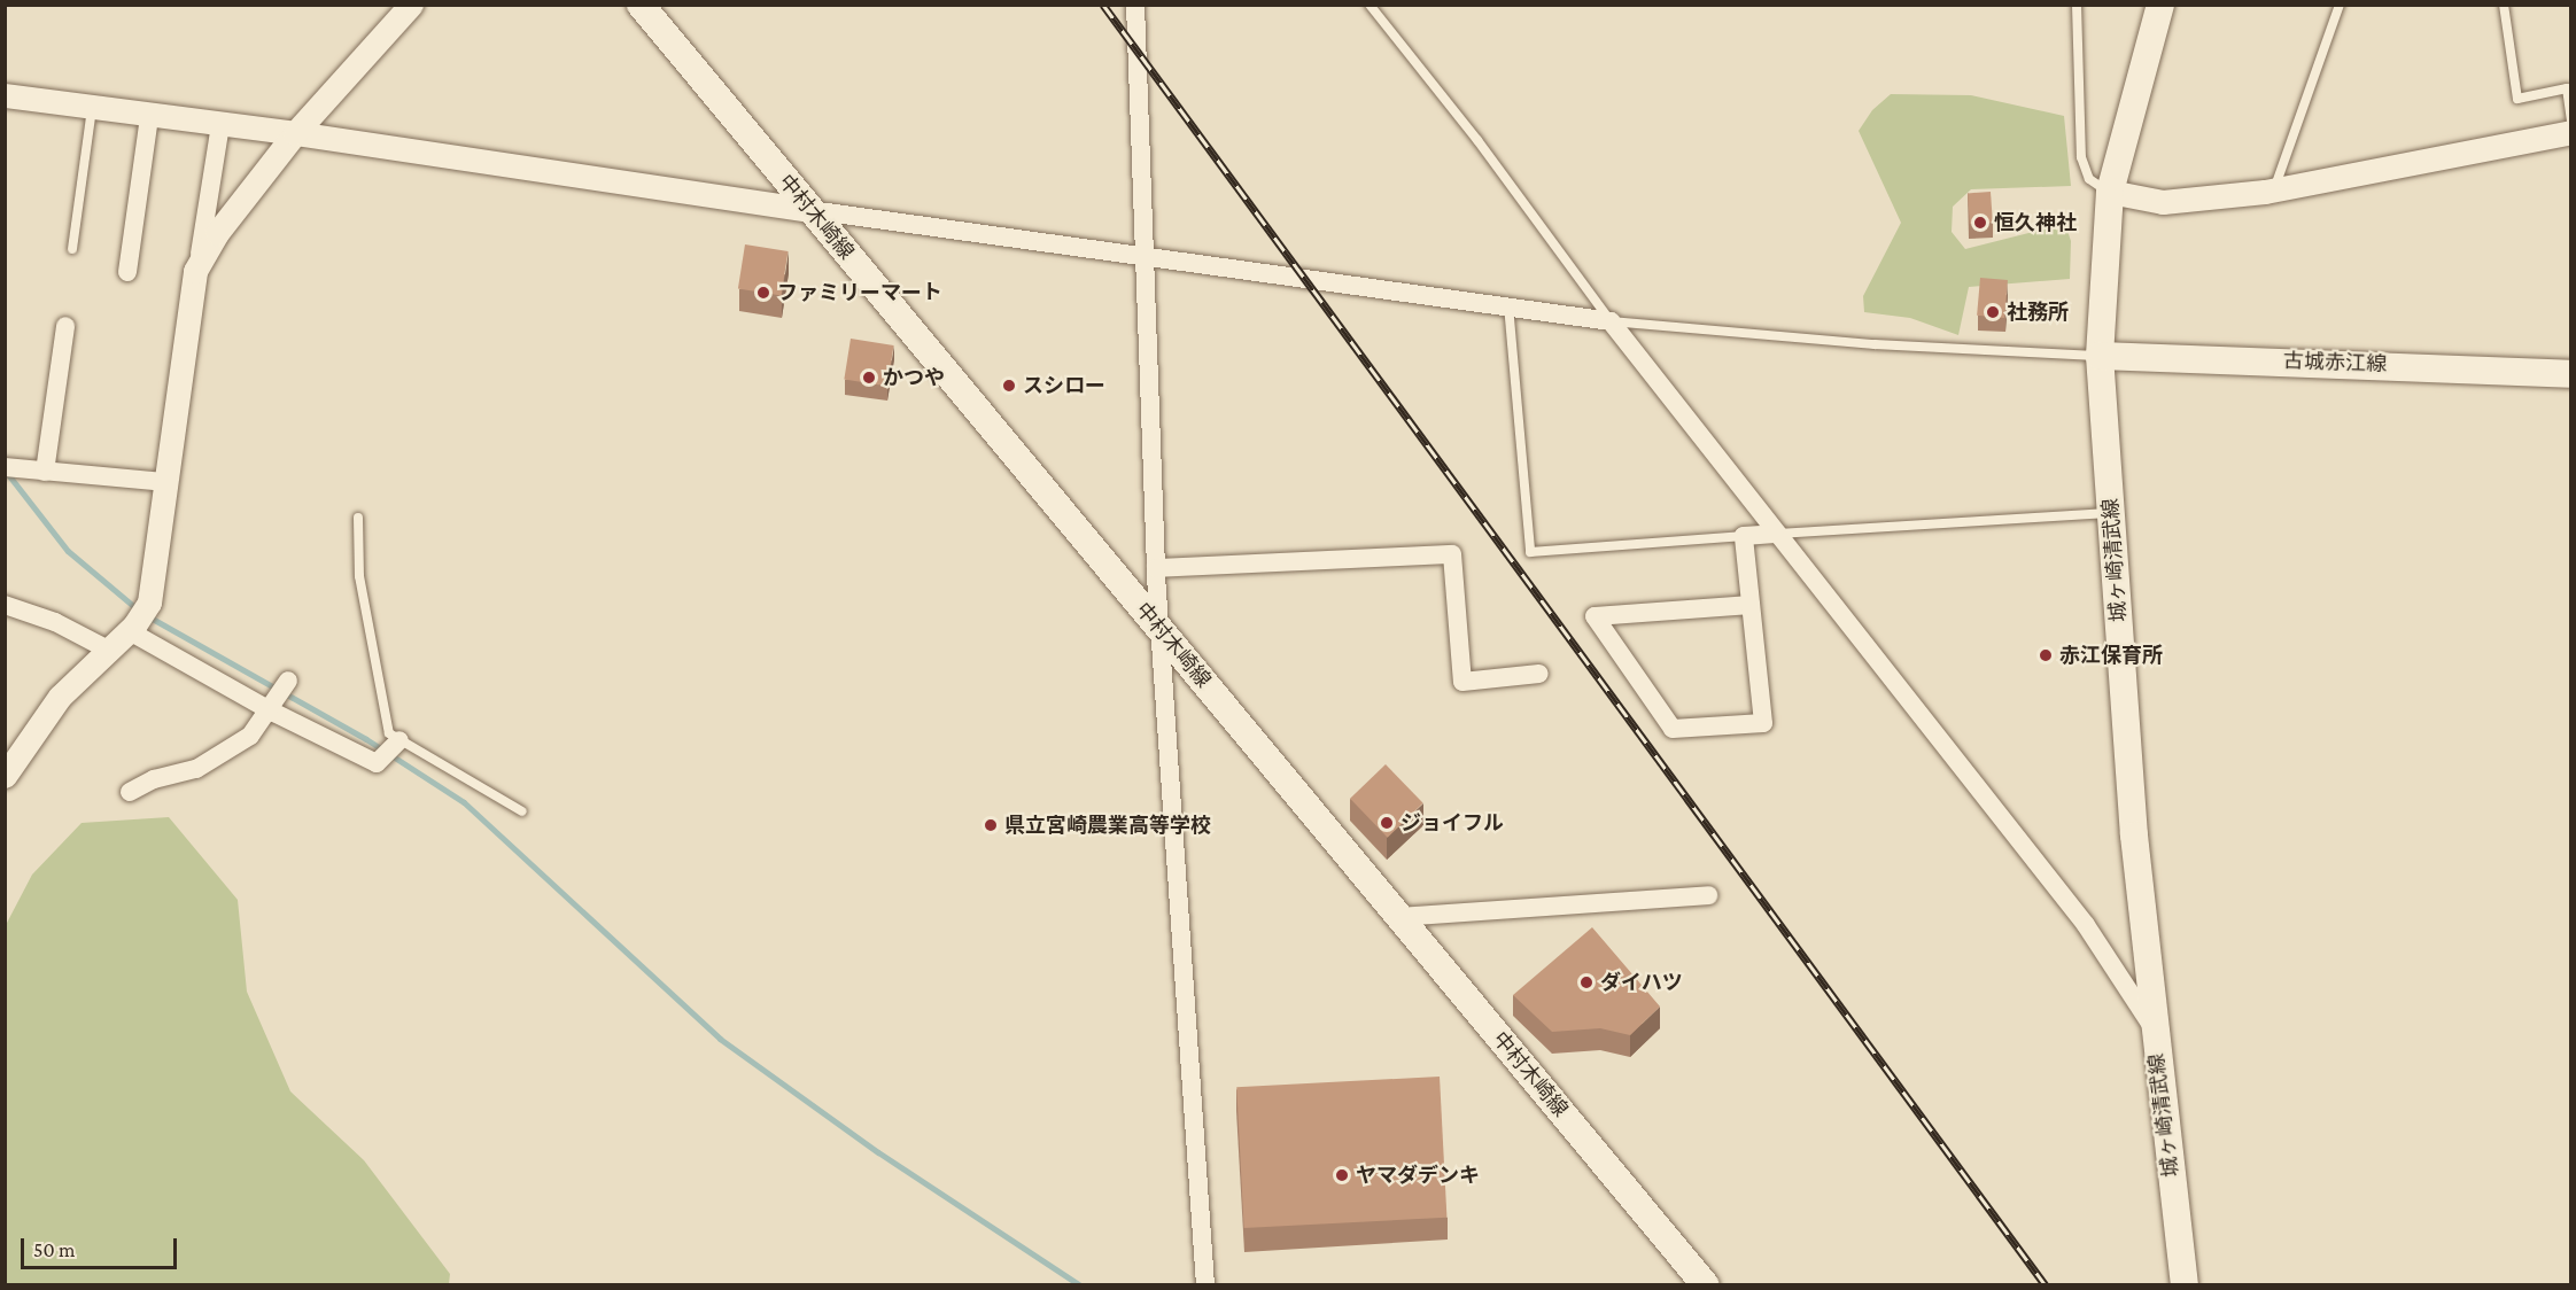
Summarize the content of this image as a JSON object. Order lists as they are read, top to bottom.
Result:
{
  "streets": {
    "main road": ["中村木崎線", "古城赤江線", "城ヶ崎清武線"]
  },
  "crossings": [
    ["古城赤江線", "城ヶ崎清武線"]
  ],
  "places": [
    "恒久神社",
    "ファミリーマート",
    "社務所",
    "かつや",
    "スシロー",
    "赤江保育所",
    "ジョイフル",
    "県立宮崎農業高等学校",
    "ダイハツ",
    "ヤマダデンキ"
  ],
  "scale_bar": "50 m"
}
